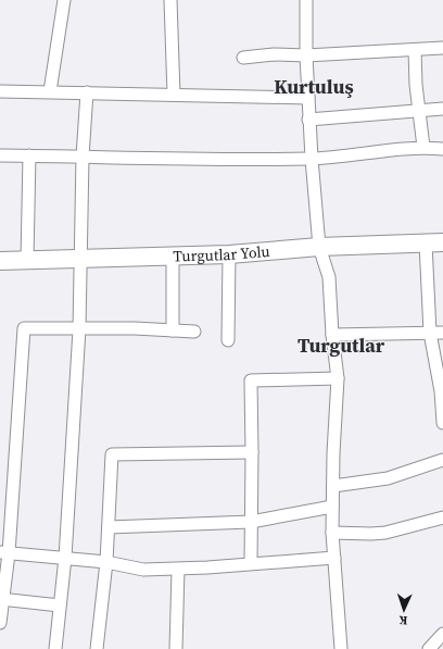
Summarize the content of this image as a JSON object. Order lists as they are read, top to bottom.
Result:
{
  "streets": {
    "main road": ["Turgutlar Yolu"]
  },
  "districts": ["Kurtuluş", "Turgutlar"],
  "north": "bottom"
}
